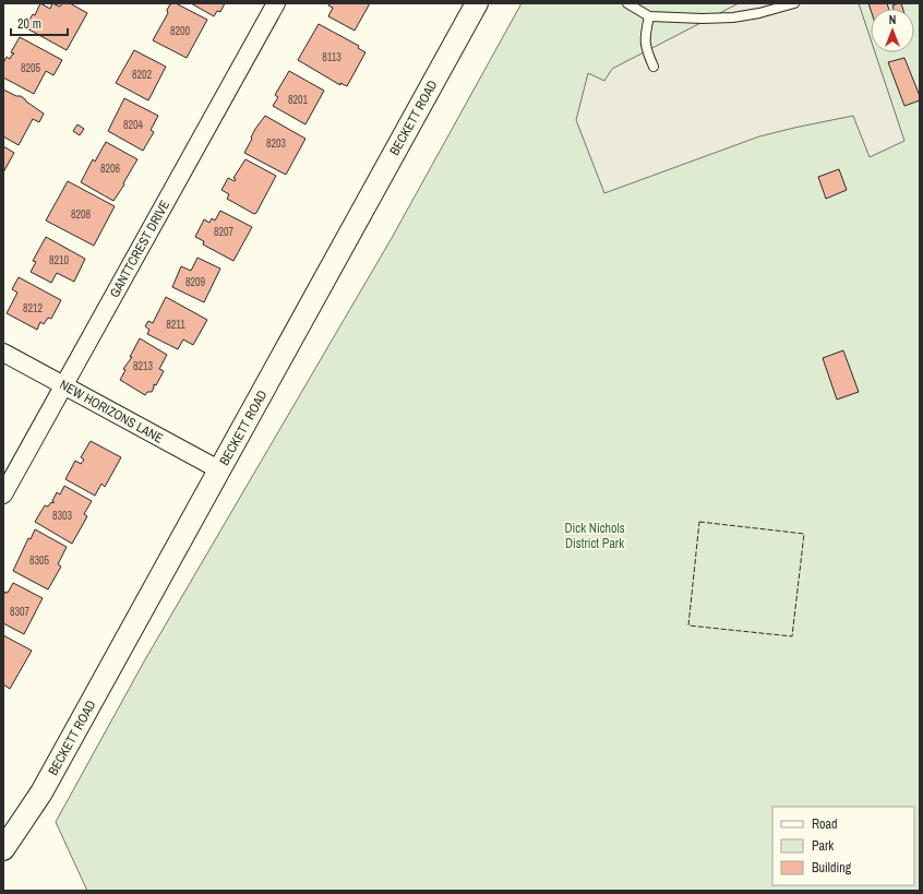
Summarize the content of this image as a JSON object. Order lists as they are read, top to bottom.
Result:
{
  "streets": {
    "street": ["BECKETT ROAD", "GANTTCREST DRIVE", "NEW HORIZONS LANE"]
  },
  "crossings": [
    ["BECKETT ROAD", "NEW HORIZONS LANE"],
    ["GANTTCREST DRIVE", "NEW HORIZONS LANE"]
  ],
  "parks": ["Dick Nichols District Park"],
  "house_numbers": [
    "8200",
    "8113",
    "8205",
    "8202",
    "8201",
    "8204",
    "8203",
    "8206",
    "8208",
    "8207",
    "8210",
    "8209",
    "8212",
    "8211",
    "8213",
    "8303",
    "8305",
    "8307"
  ],
  "legend": ["Road", "Park", "Building"],
  "scale_bar": "20 m",
  "north": "top"
}
